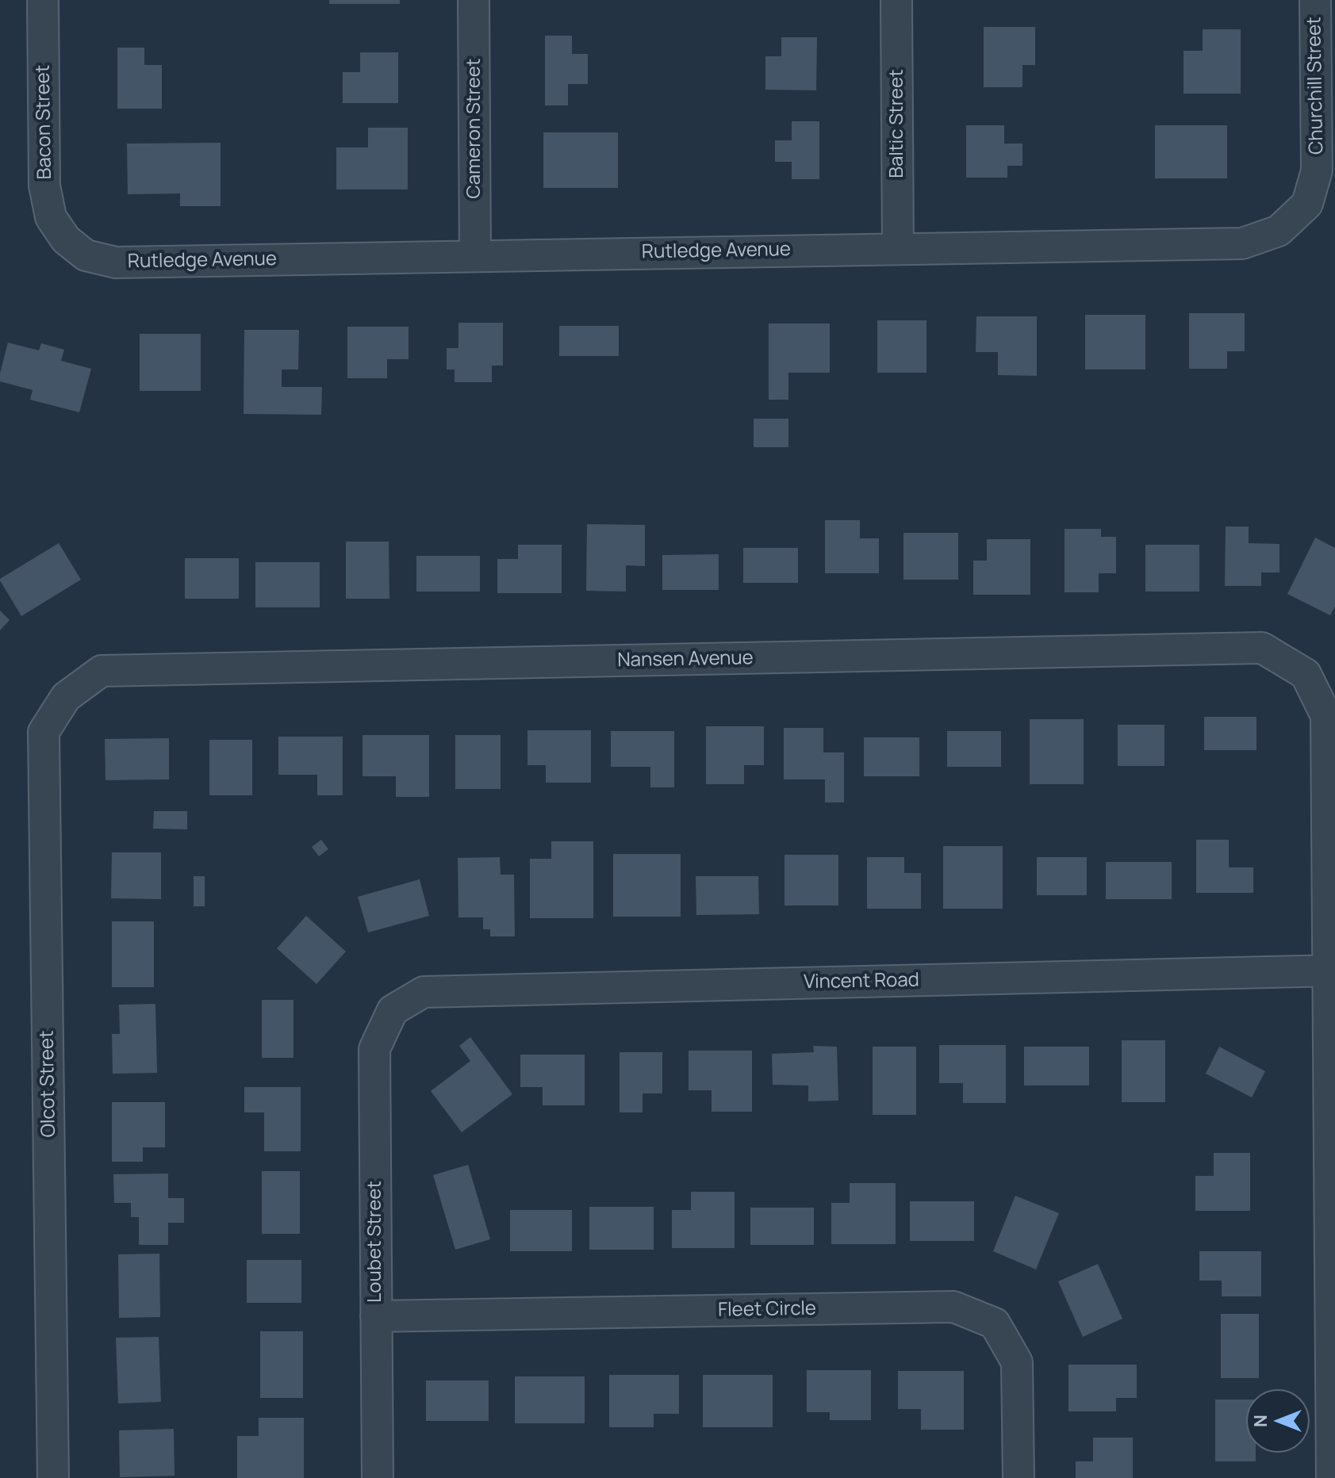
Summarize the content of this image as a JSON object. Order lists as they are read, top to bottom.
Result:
{
  "streets": {
    "street": [
      "Churchill Street",
      "Bacon Street",
      "Baltic Street",
      "Cameron Street",
      "Rutledge Avenue",
      "Nansen Avenue",
      "Vincent Road",
      "Olcot Street",
      "Loubet Street",
      "Fleet Circle"
    ]
  },
  "crossings": [
    ["Churchill Street", "Rutledge Avenue"],
    ["Bacon Street", "Rutledge Avenue"],
    ["Baltic Street", "Rutledge Avenue"],
    ["Cameron Street", "Rutledge Avenue"],
    ["Nansen Avenue", "Vincent Road"],
    ["Nansen Avenue", "Olcot Street"],
    ["Vincent Road", "Loubet Street"],
    ["Loubet Street", "Fleet Circle"]
  ],
  "north": "left"
}
